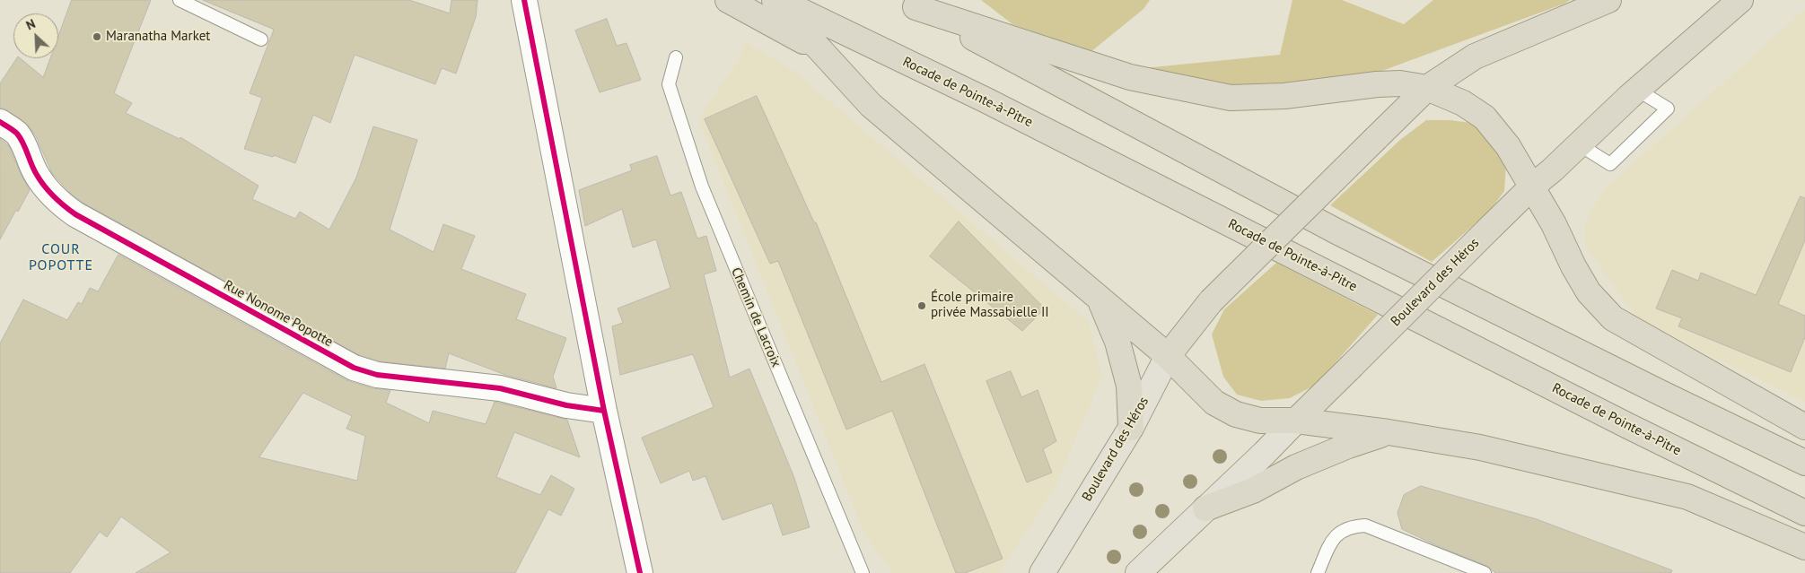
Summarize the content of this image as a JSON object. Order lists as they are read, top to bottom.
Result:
{
  "streets": {
    "highway": ["Rocade de Pointe-à-Pitre", "Boulevard des Héros"],
    "street": ["Rue Nonome Popotte"],
    "lane": ["Chemin de Lacroix"]
  },
  "districts": ["COUR POPOTTE"],
  "places": ["Maranatha Market", "École primaire privée Massabielle II"],
  "north": "top left"
}
